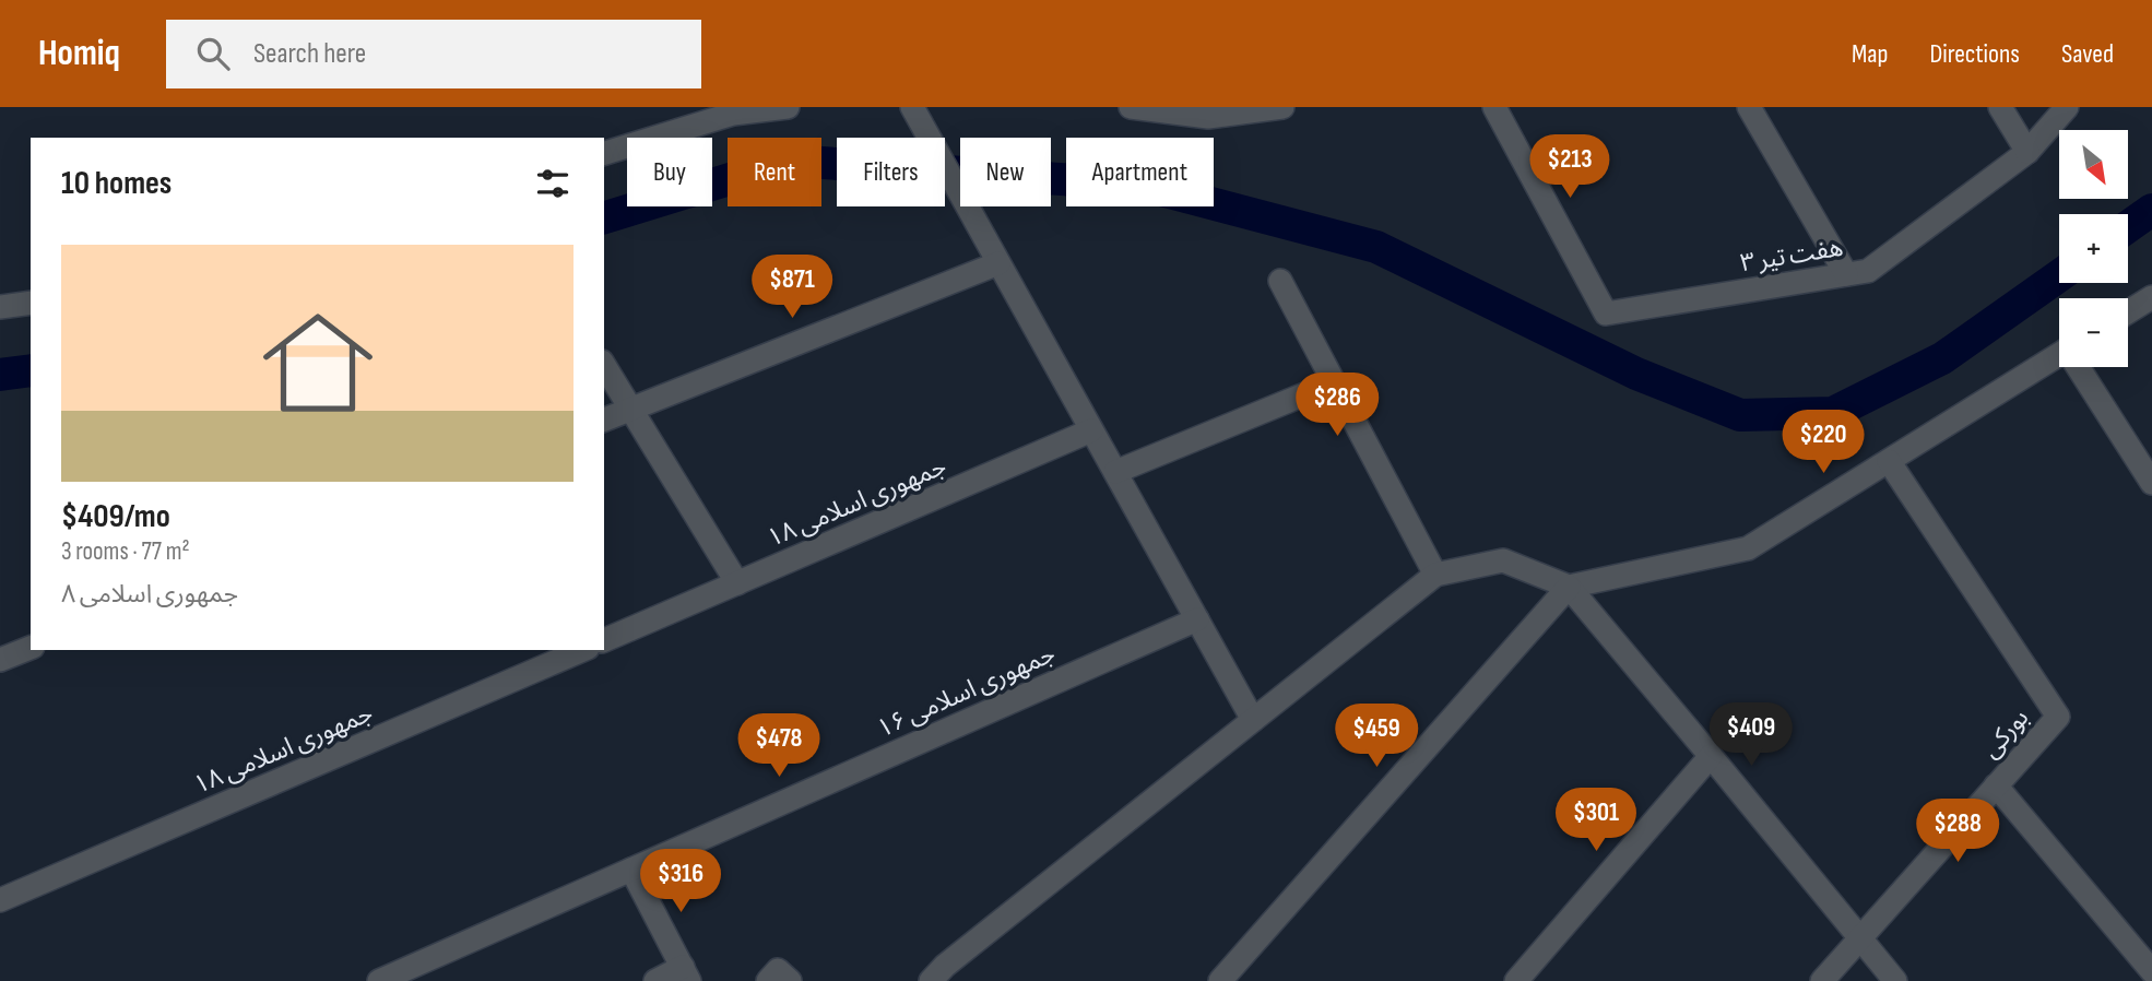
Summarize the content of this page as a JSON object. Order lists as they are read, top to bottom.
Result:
{
  "streets": {
    "street": [
      "هفت تیر ۳",
      "جمهوری اسلامی ۱۸",
      "جمهوری اسلامی ۱۶",
      "بورکی"
    ]
  },
  "north": "bottom right",
  "page": {
    "header": "Homiq",
    "search": "Search here",
    "nav": ["Map", "Directions", "Saved"],
    "map_buttons": ["+", "−"],
    "price": [
      "$213",
      "$871",
      "$286",
      "$220",
      "$409",
      "$459",
      "$478",
      "$301",
      "$288",
      "$316"
    ],
    "chip": [
      "Buy",
      "Rent",
      "Filters",
      "New",
      "Apartment"
    ],
    "heading": "10 homes",
    "list": [
      {
        "name": "$409/mo",
        "note": "3 rooms · 77 m² · جمهوری اسلامی ۸"
      }
    ]
  }
}
